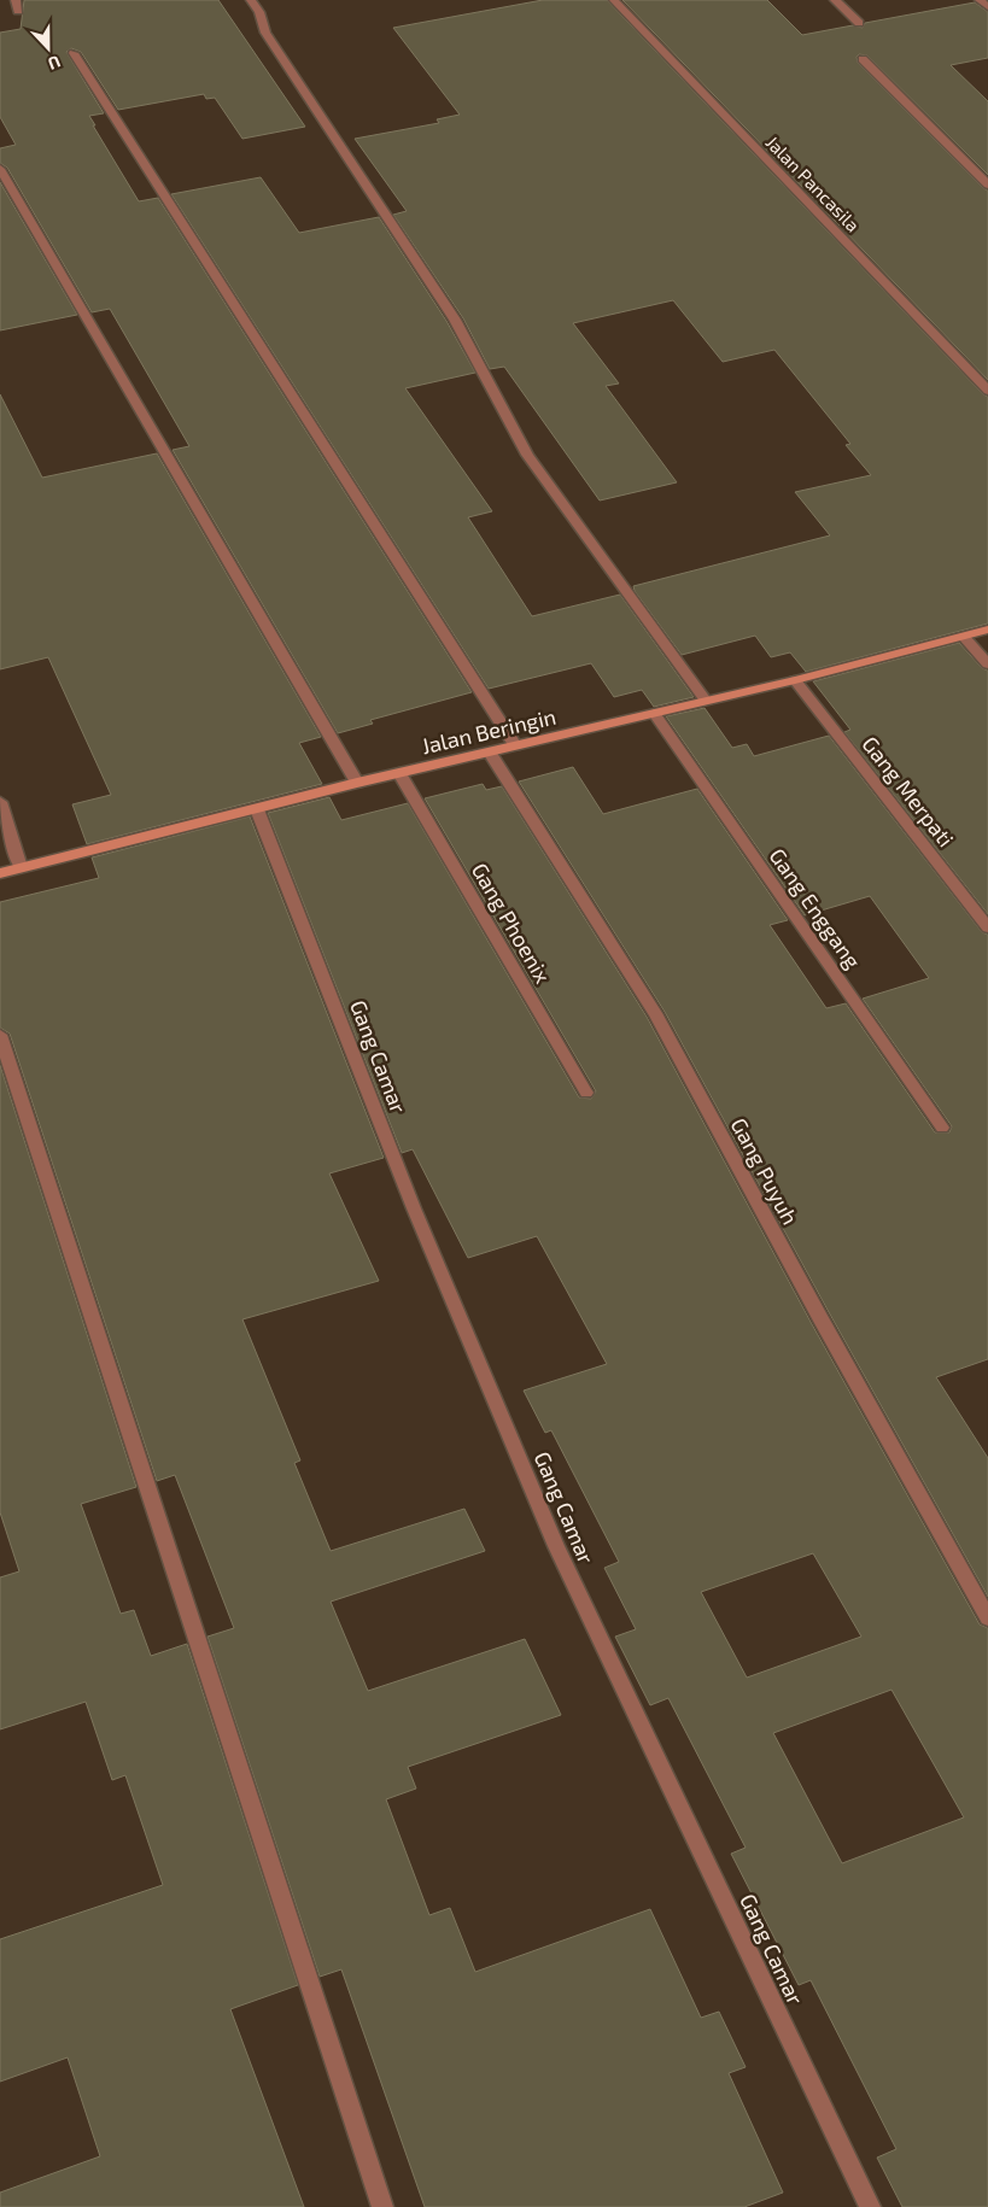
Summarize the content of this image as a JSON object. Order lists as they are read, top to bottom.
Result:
{
  "streets": {
    "street": [
      "Jalan Pancasila",
      "Jalan Beringin",
      "Gang Merpati",
      "Gang Enggang",
      "Gang Phoenix",
      "Gang Camar",
      "Gang Puyuh"
    ]
  },
  "crossings": [
    ["Jalan Beringin", "Gang Merpati"],
    ["Jalan Beringin", "Gang Enggang"],
    ["Jalan Beringin", "Gang Phoenix"],
    ["Jalan Beringin", "Gang Camar"],
    ["Jalan Beringin", "Gang Puyuh"]
  ],
  "north": "bottom"
}
